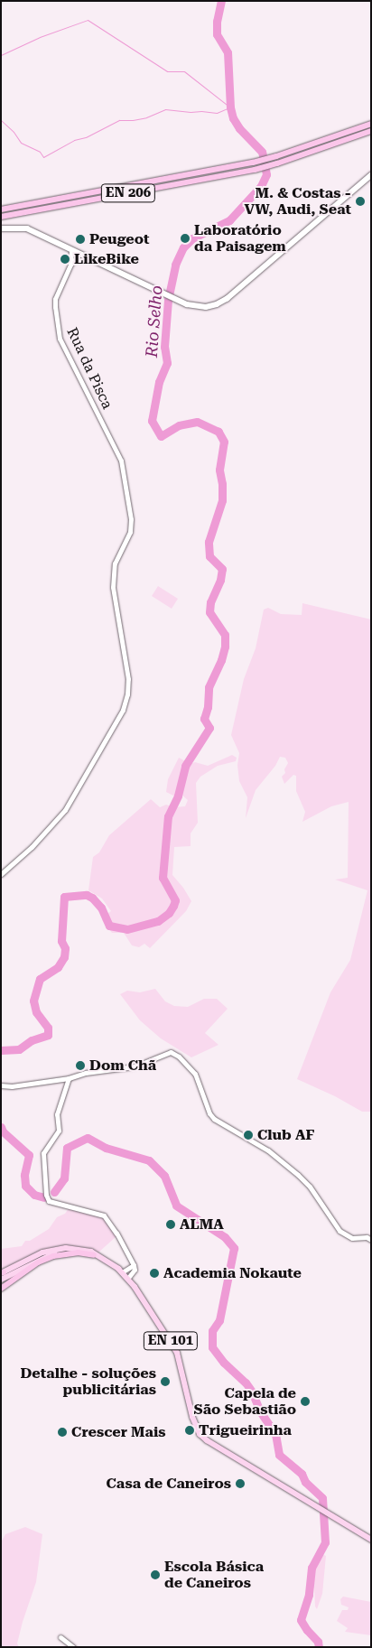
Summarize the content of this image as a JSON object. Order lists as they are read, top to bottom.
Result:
{
  "streets": {
    "highway": ["EN 206"],
    "main road": ["EN 101"],
    "street": ["Rua da Pisca"]
  },
  "water": ["Rio Selho"],
  "places": [
    "M. & Costas - VW, Audi, Seat",
    "Laboratório da Paisagem",
    "Peugeot",
    "LikeBike",
    "Dom Chã",
    "Club AF",
    "ALMA",
    "Academia Nokaute",
    "Detalhe - soluções publicitárias",
    "Capela de São Sebastião",
    "Trigueirinha",
    "Crescer Mais",
    "Casa de Caneiros",
    "Escola Básica de Caneiros"
  ]
}
